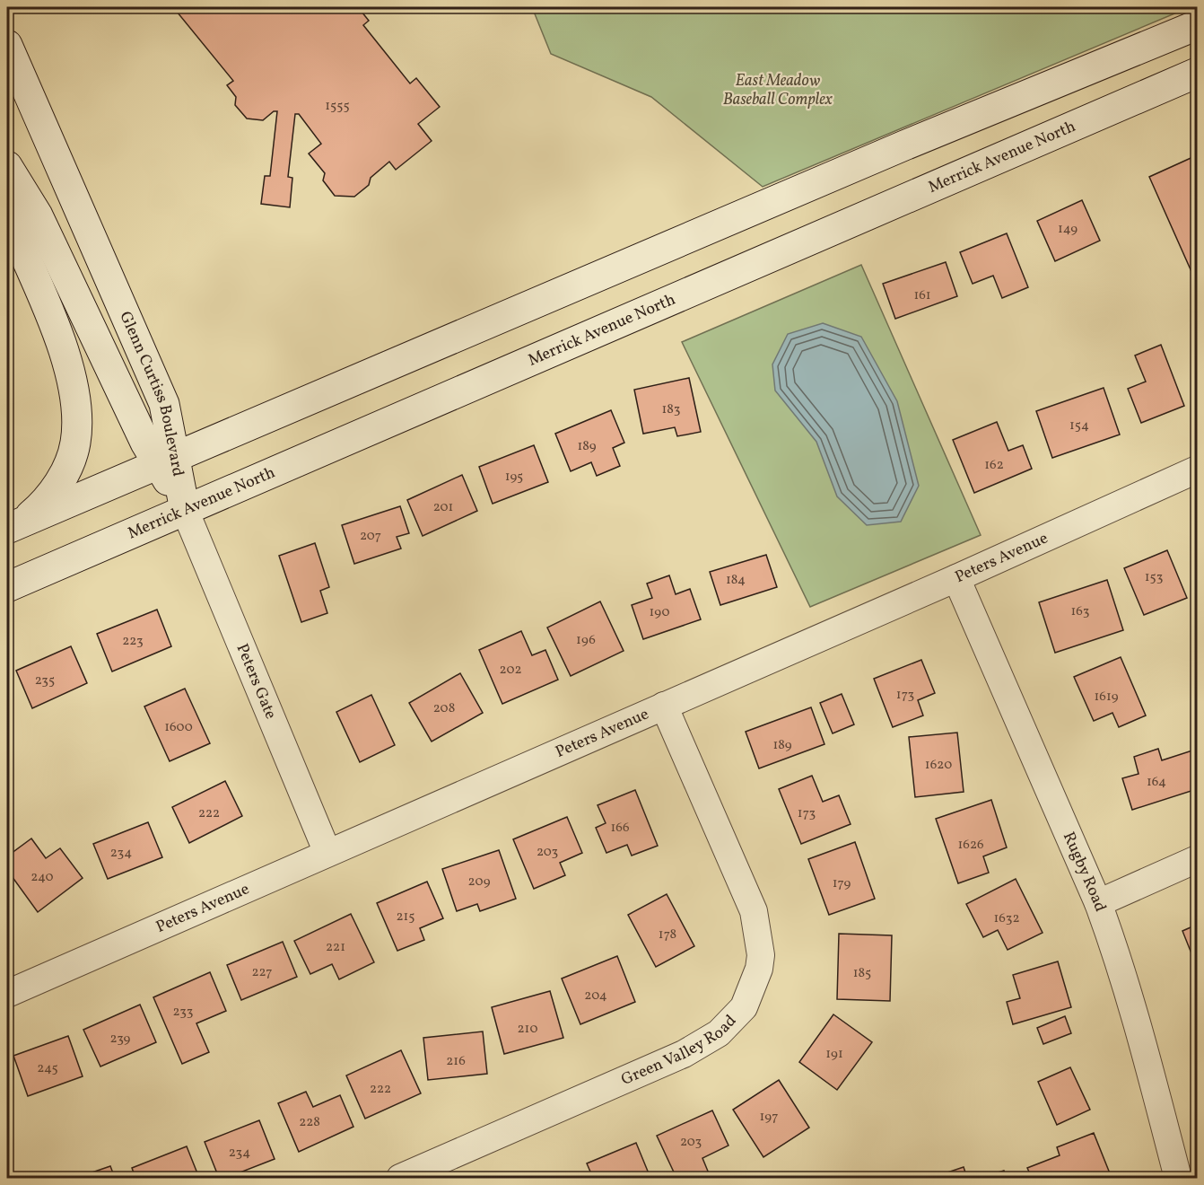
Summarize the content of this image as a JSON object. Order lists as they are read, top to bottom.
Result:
{
  "streets": {
    "main road": ["Merrick Avenue North", "Glenn Curtiss Boulevard"],
    "street": [
      "Peters Avenue",
      "Peters Gate",
      "Rugby Road",
      "Green Valley Road"
    ]
  },
  "crossings": [
    ["Merrick Avenue North", "Glenn Curtiss Boulevard"],
    ["Merrick Avenue North", "Peters Gate"],
    ["Glenn Curtiss Boulevard", "Peters Gate"],
    ["Peters Avenue", "Peters Gate"],
    ["Peters Avenue", "Rugby Road"],
    ["Peters Avenue", "Green Valley Road"]
  ],
  "parks": ["East Meadow Baseball Complex"],
  "house_numbers": [
    "1555",
    "149",
    "161",
    "183",
    "154",
    "189",
    "162",
    "195",
    "201",
    "207",
    "153",
    "184",
    "163",
    "190",
    "196",
    "223",
    "202",
    "235",
    "173",
    "1619",
    "208",
    "1600",
    "189",
    "1620",
    "164",
    "222",
    "173",
    "166",
    "1626",
    "203",
    "234",
    "240",
    "209",
    "179",
    "215",
    "1632",
    "178",
    "221",
    "227",
    "185",
    "204",
    "233",
    "210",
    "239",
    "191",
    "216",
    "245",
    "222",
    "197",
    "228",
    "203",
    "234"
  ]
}
